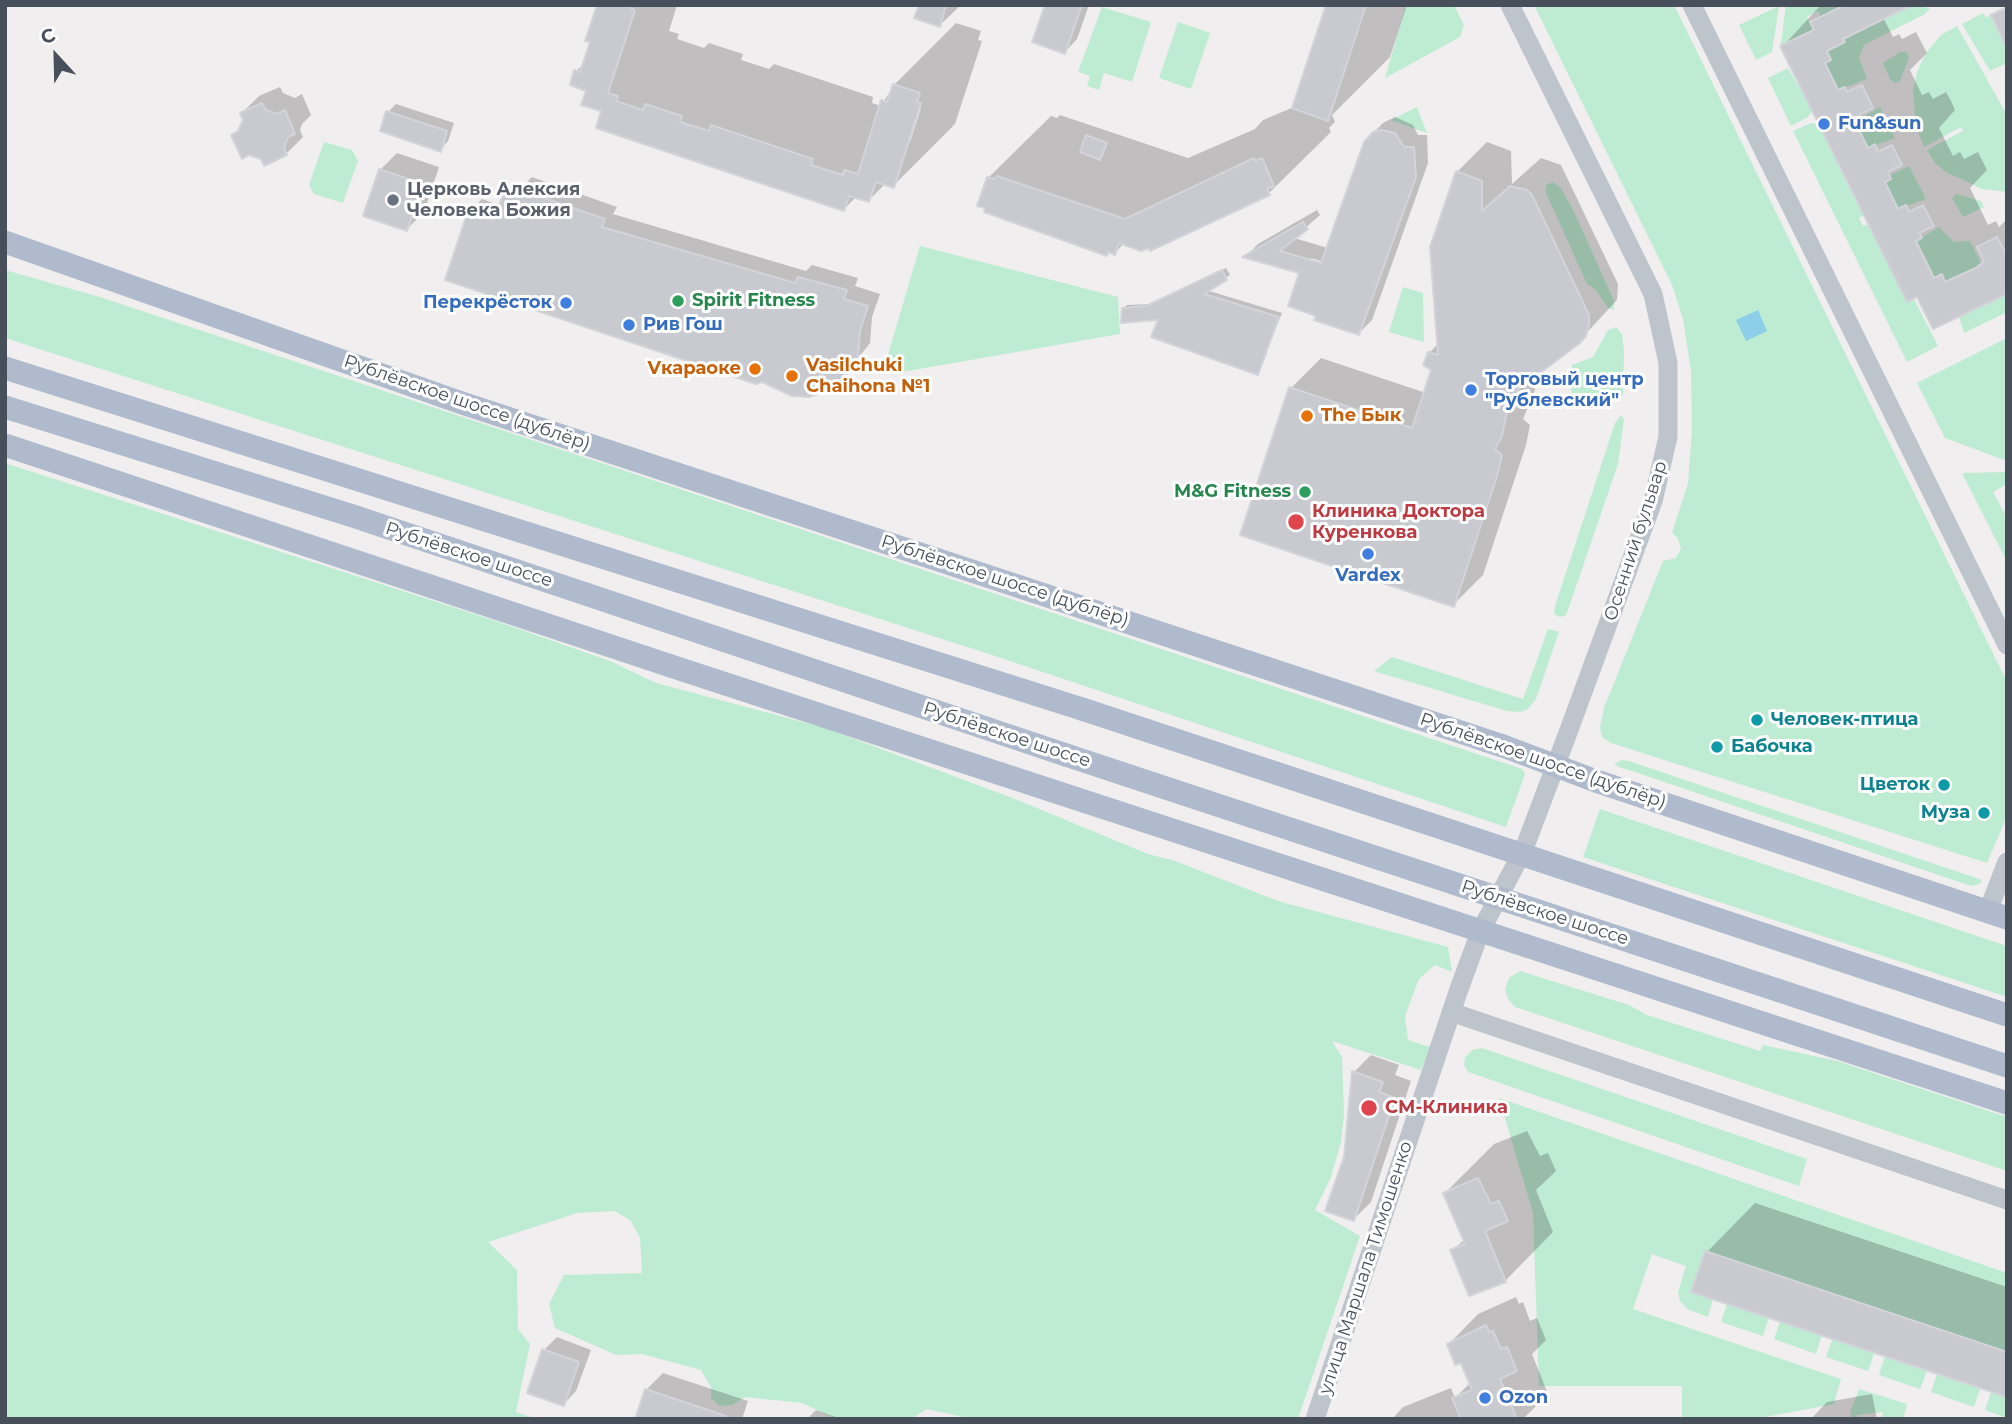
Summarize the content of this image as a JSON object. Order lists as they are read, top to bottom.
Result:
{
  "streets": {
    "main road": ["Рублёвское шоссе (дублёр)", "Рублёвское шоссе"],
    "street": ["Осенний бульвар", "улица Маршала Тимошенко"]
  },
  "crossings": [
    ["Рублёвское шоссе (дублёр)", "Осенний бульвар"],
    ["Рублёвское шоссе (дублёр)", "улица Маршала Тимошенко"],
    ["Осенний бульвар", "улица Маршала Тимошенко"]
  ],
  "places": [
    "Fun&sun",
    "Церковь Алексия Человека Божия",
    "Spirit Fitness",
    "Перекрёсток",
    "Рив Гош",
    "Vкараоке",
    "Vasilchuki Chaihona №1",
    "Торговый центр \"Рублевский\"",
    "The Бык",
    "M&G Fitness",
    "Клиника Доктора Куренкова",
    "Vardex",
    "Человек-птица",
    "Бабочка",
    "Цветок",
    "Муза",
    "СМ-Клиника",
    "Ozon"
  ],
  "north": "top"
}
